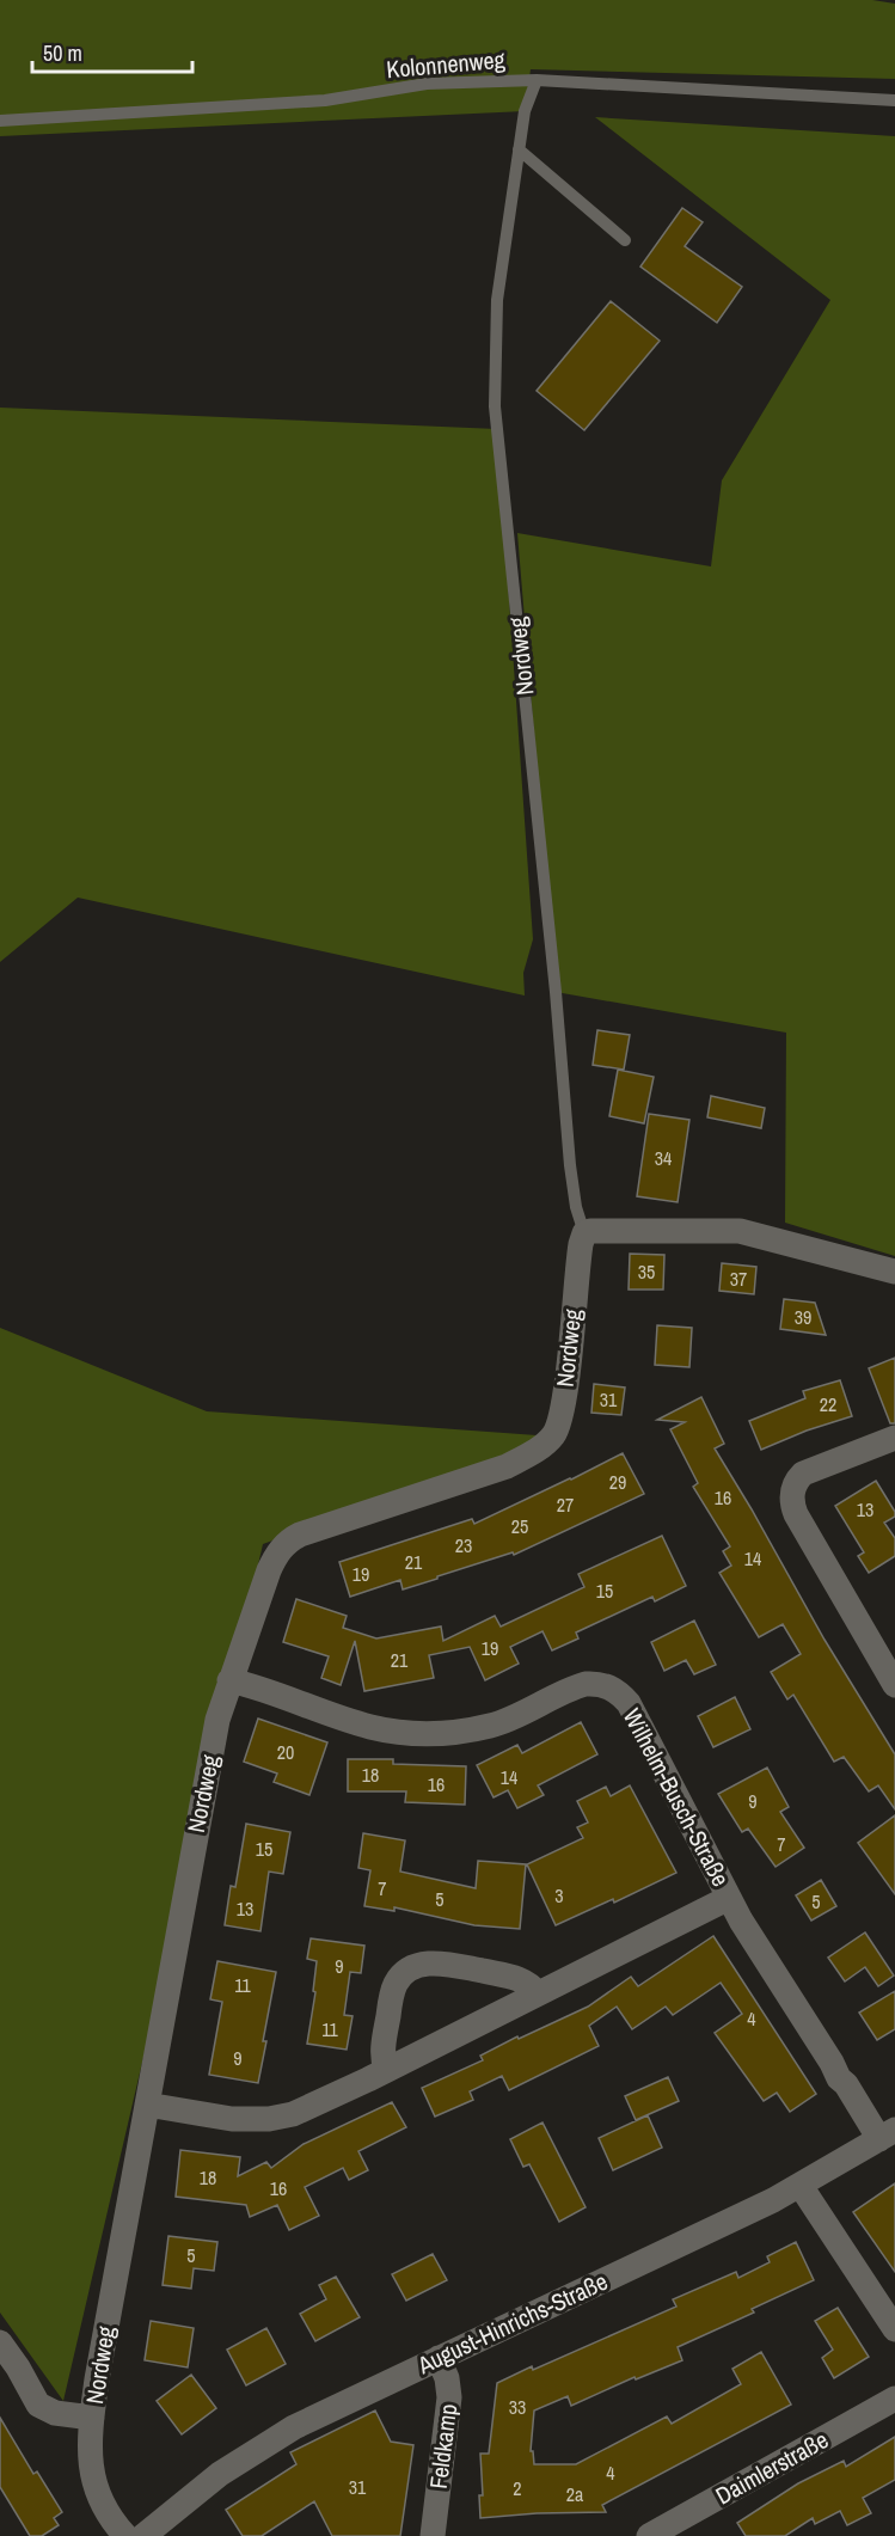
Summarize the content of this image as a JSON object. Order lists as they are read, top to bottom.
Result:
{
  "streets": {
    "street": [
      "Nordweg",
      "Wilhelm-Busch-Straße",
      "August-Hinrichs-Straße",
      "Feldkamp",
      "Daimlerstraße"
    ],
    "lane": ["Kolonnenweg"]
  },
  "crossings": [
    ["Kolonnenweg", "Nordweg"],
    ["Nordweg", "Wilhelm-Busch-Straße"],
    ["Wilhelm-Busch-Straße", "August-Hinrichs-Straße"],
    ["August-Hinrichs-Straße", "Feldkamp"]
  ],
  "house_numbers": [
    "34",
    "35",
    "37",
    "39",
    "31",
    "22",
    "29",
    "16",
    "27",
    "13",
    "25",
    "23",
    "14",
    "21",
    "19",
    "15",
    "19",
    "21",
    "20",
    "18",
    "14",
    "16",
    "9",
    "7",
    "15",
    "7",
    "3",
    "5",
    "5",
    "13",
    "9",
    "11",
    "4",
    "11",
    "9",
    "18",
    "16",
    "5",
    "33",
    "4",
    "31",
    "2",
    "2a"
  ],
  "scale_bar": "50 m"
}
